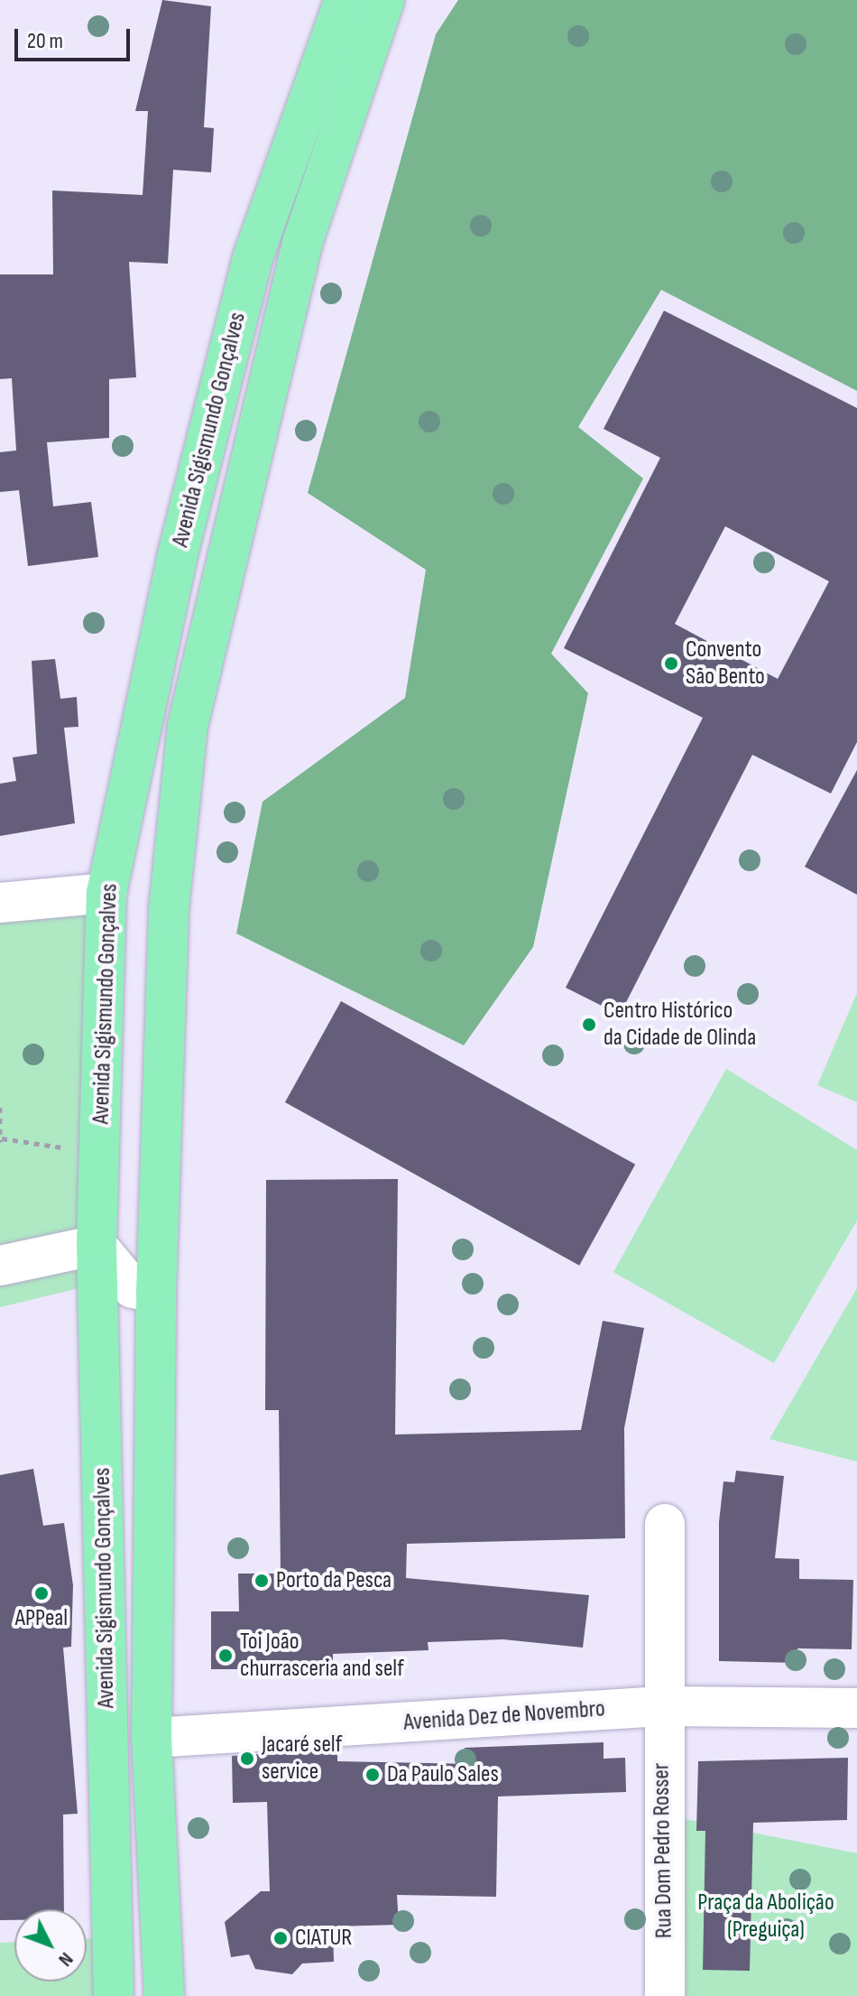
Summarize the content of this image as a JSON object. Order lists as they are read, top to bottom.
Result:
{
  "streets": {
    "main road": ["Avenida Sigismundo Gonçalves"],
    "street": ["Avenida Dez de Novembro", "Rua Dom Pedro Rosser"]
  },
  "crossings": [
    ["Avenida Sigismundo Gonçalves", "Avenida Dez de Novembro"],
    ["Avenida Dez de Novembro", "Rua Dom Pedro Rosser"]
  ],
  "parks": ["Praça da Abolição (Preguiça)"],
  "places": [
    "Convento São Bento",
    "Centro Histórico da Cidade de Olinda",
    "Porto da Pesca",
    "APPeal",
    "Toi João churrasceria and self",
    "Jacaré self service",
    "Da Paulo Sales",
    "CIATUR"
  ],
  "scale_bar": "20 m",
  "north": "bottom right"
}
